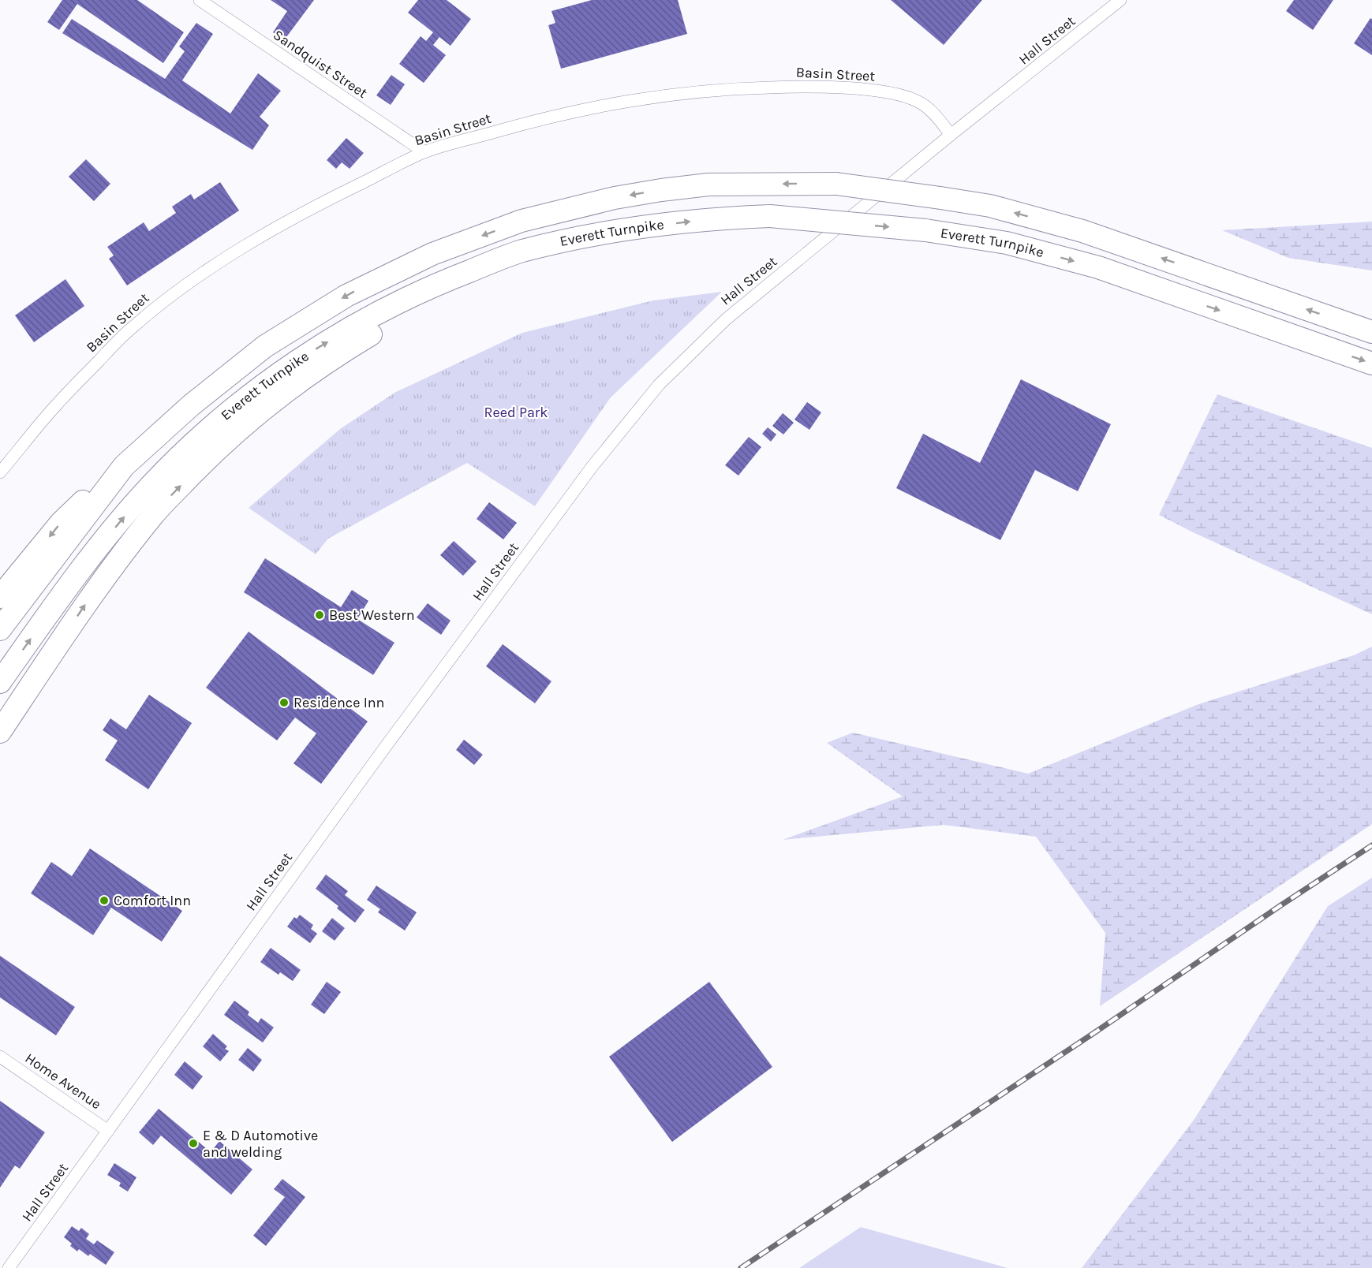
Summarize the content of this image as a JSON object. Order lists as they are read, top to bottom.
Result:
{
  "streets": {
    "highway": ["Everett Turnpike"],
    "street": [
      "Hall Street",
      "Sandquist Street",
      "Basin Street",
      "Home Avenue"
    ]
  },
  "crossings": [
    ["Hall Street", "Basin Street"],
    ["Hall Street", "Home Avenue"],
    ["Sandquist Street", "Basin Street"]
  ],
  "parks": ["Reed Park"],
  "places": [
    "Best Western",
    "Residence Inn",
    "Comfort Inn",
    "E & D Automotive and welding"
  ]
}
